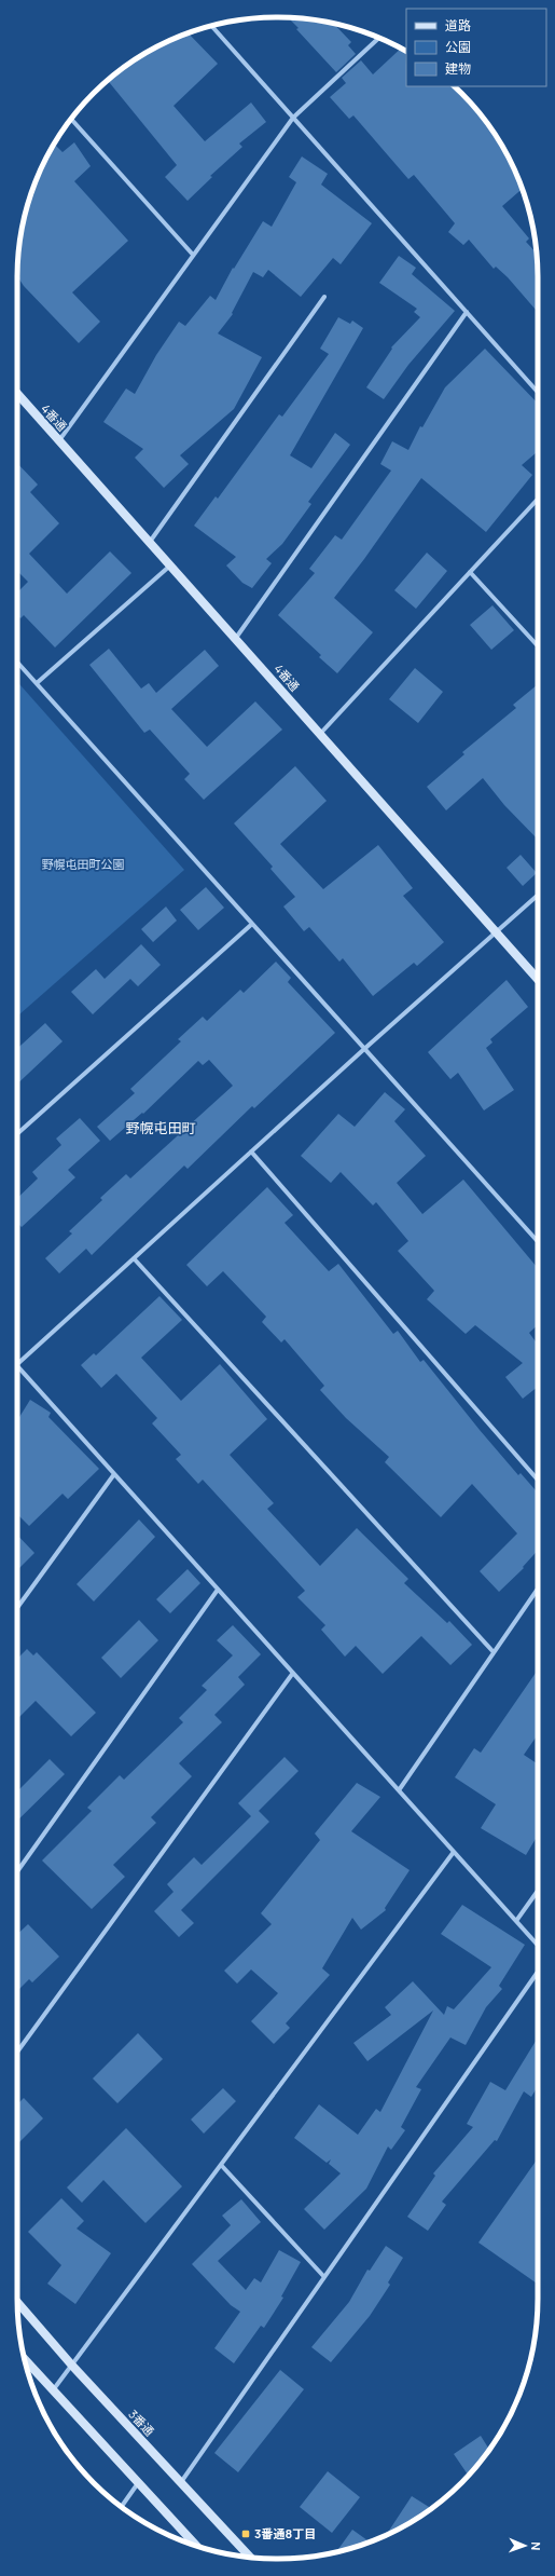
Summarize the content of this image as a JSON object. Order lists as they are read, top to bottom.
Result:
{
  "streets": {
    "street": ["4番通", "3番通"]
  },
  "districts": ["野幌屯田町"],
  "parks": ["野幌屯田町公園"],
  "places": {
    "transit": ["3番通8丁目"]
  },
  "legend": ["道路", "公園", "建物"],
  "north": "right"
}
